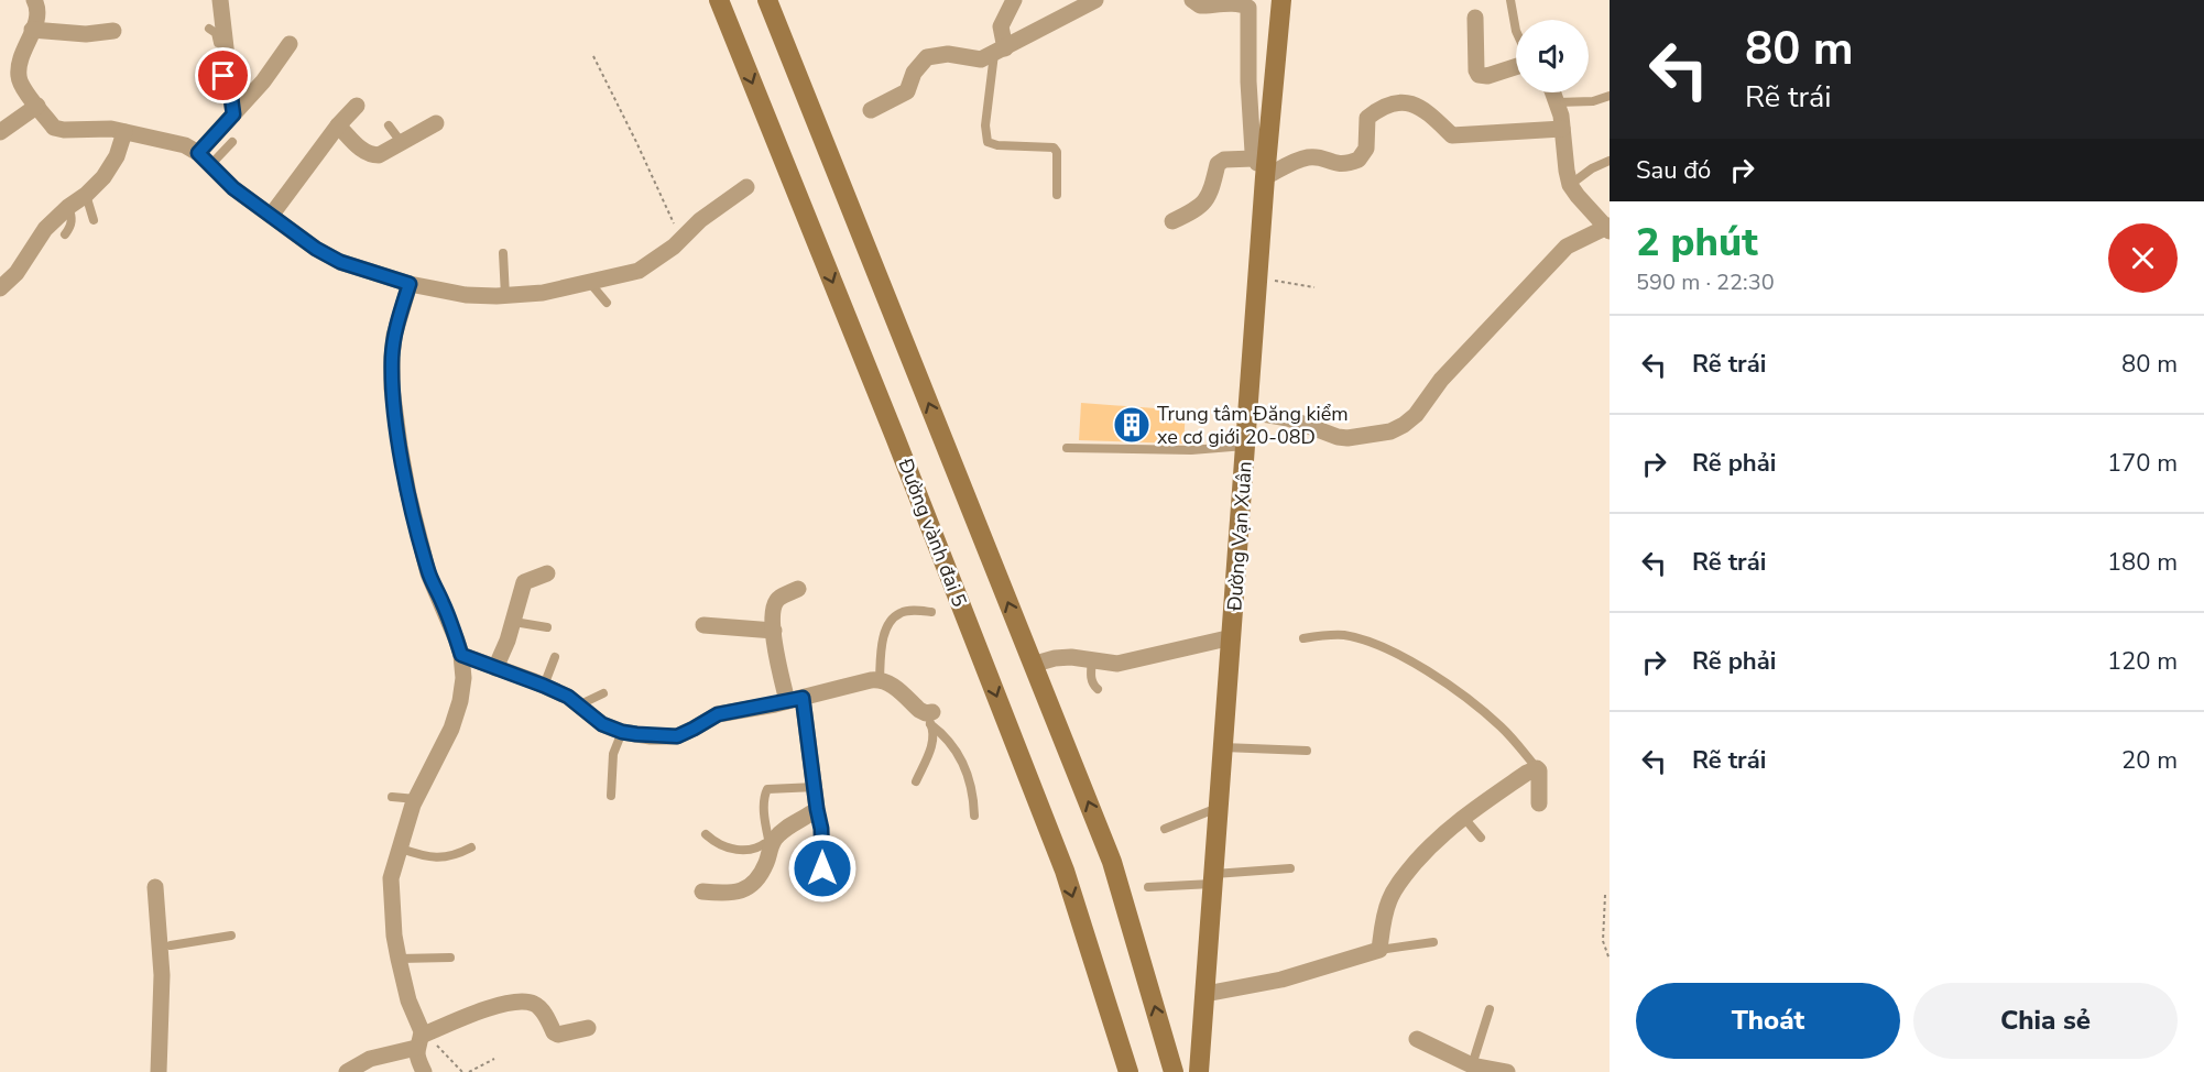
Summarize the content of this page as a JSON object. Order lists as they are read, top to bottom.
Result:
{
  "streets": {
    "main road": ["Đường vành đai 5", "Đường Vạn Xuân"]
  },
  "places": {
    "building": ["Trung tâm Đăng kiểm xe cơ giới 20-08D"]
  },
  "page": {
    "turn": ["80 m", "Rẽ trái"],
    "then": "Sau đó",
    "heading": ["2 phút", "590 m · 22:30"],
    "list": [
      {
        "name": "Rẽ trái",
        "value": "80 m"
      },
      {
        "name": "Rẽ phải",
        "value": "170 m"
      },
      {
        "name": "Rẽ trái",
        "value": "180 m"
      },
      {
        "name": "Rẽ phải",
        "value": "120 m"
      },
      {
        "name": "Rẽ trái",
        "value": "20 m"
      }
    ],
    "buttons": ["Thoát", "Chia sẻ"]
  }
}
